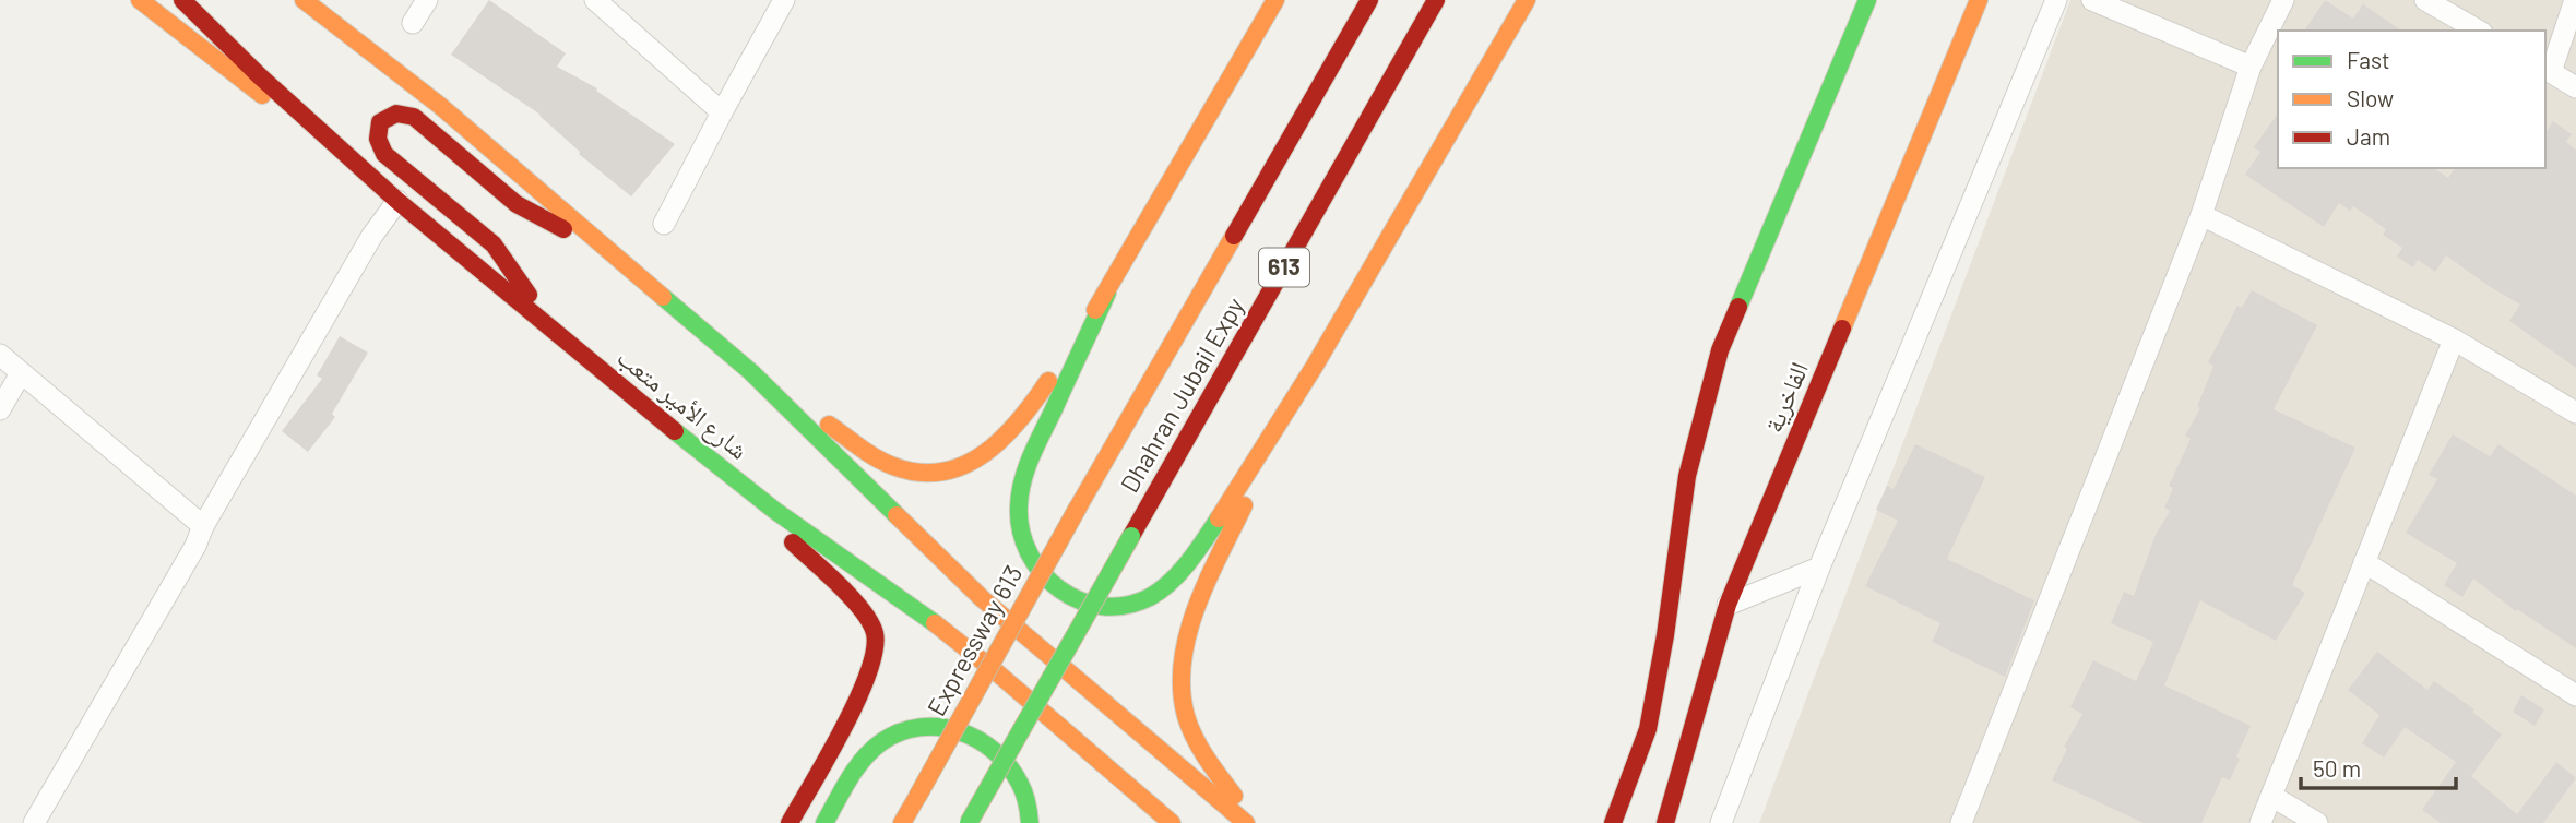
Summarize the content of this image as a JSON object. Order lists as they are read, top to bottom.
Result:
{
  "streets": {
    "main road": [
      "613",
      "Dhahran Jubail Expy",
      "الفاخرية",
      "شارع الأمير متعب",
      "Expressway 613"
    ]
  },
  "crossings": [
    ["Dhahran Jubail Expy", "Expressway 613"]
  ],
  "legend": ["Fast", "Slow", "Jam"],
  "scale_bar": "50 m"
}
